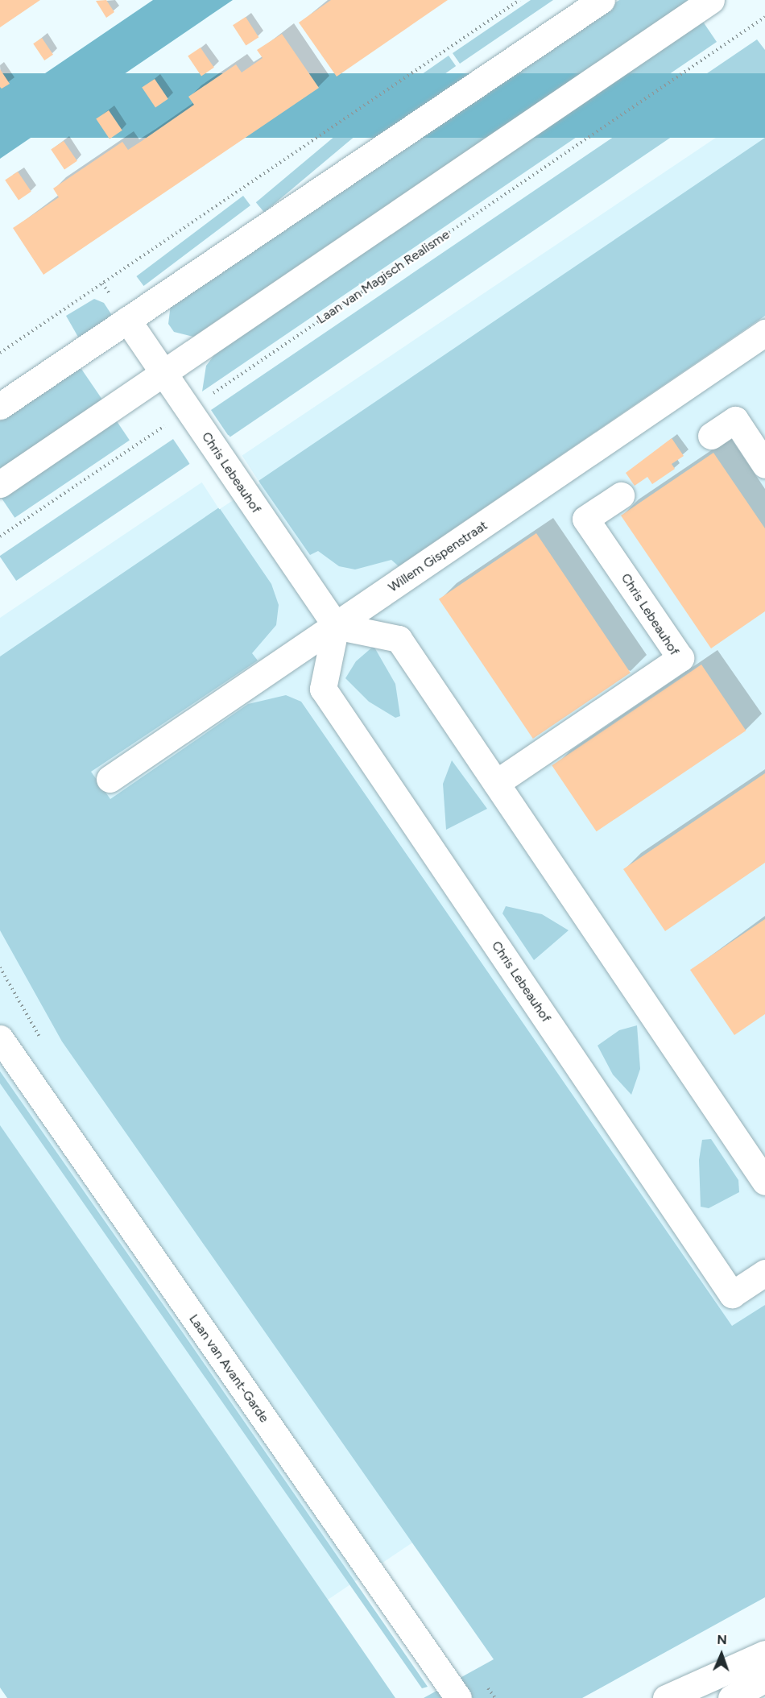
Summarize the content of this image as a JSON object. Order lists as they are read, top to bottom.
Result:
{
  "streets": {
    "main road": ["Chris Lebeauhof", "Willem Gispenstraat", "Laan van Avant-Garde"],
    "path": ["Laan van Magisch Realisme"]
  },
  "crossings": [
    ["Laan van Magisch Realisme", "Chris Lebeauhof"],
    ["Chris Lebeauhof", "Willem Gispenstraat"]
  ],
  "north": "top"
}
